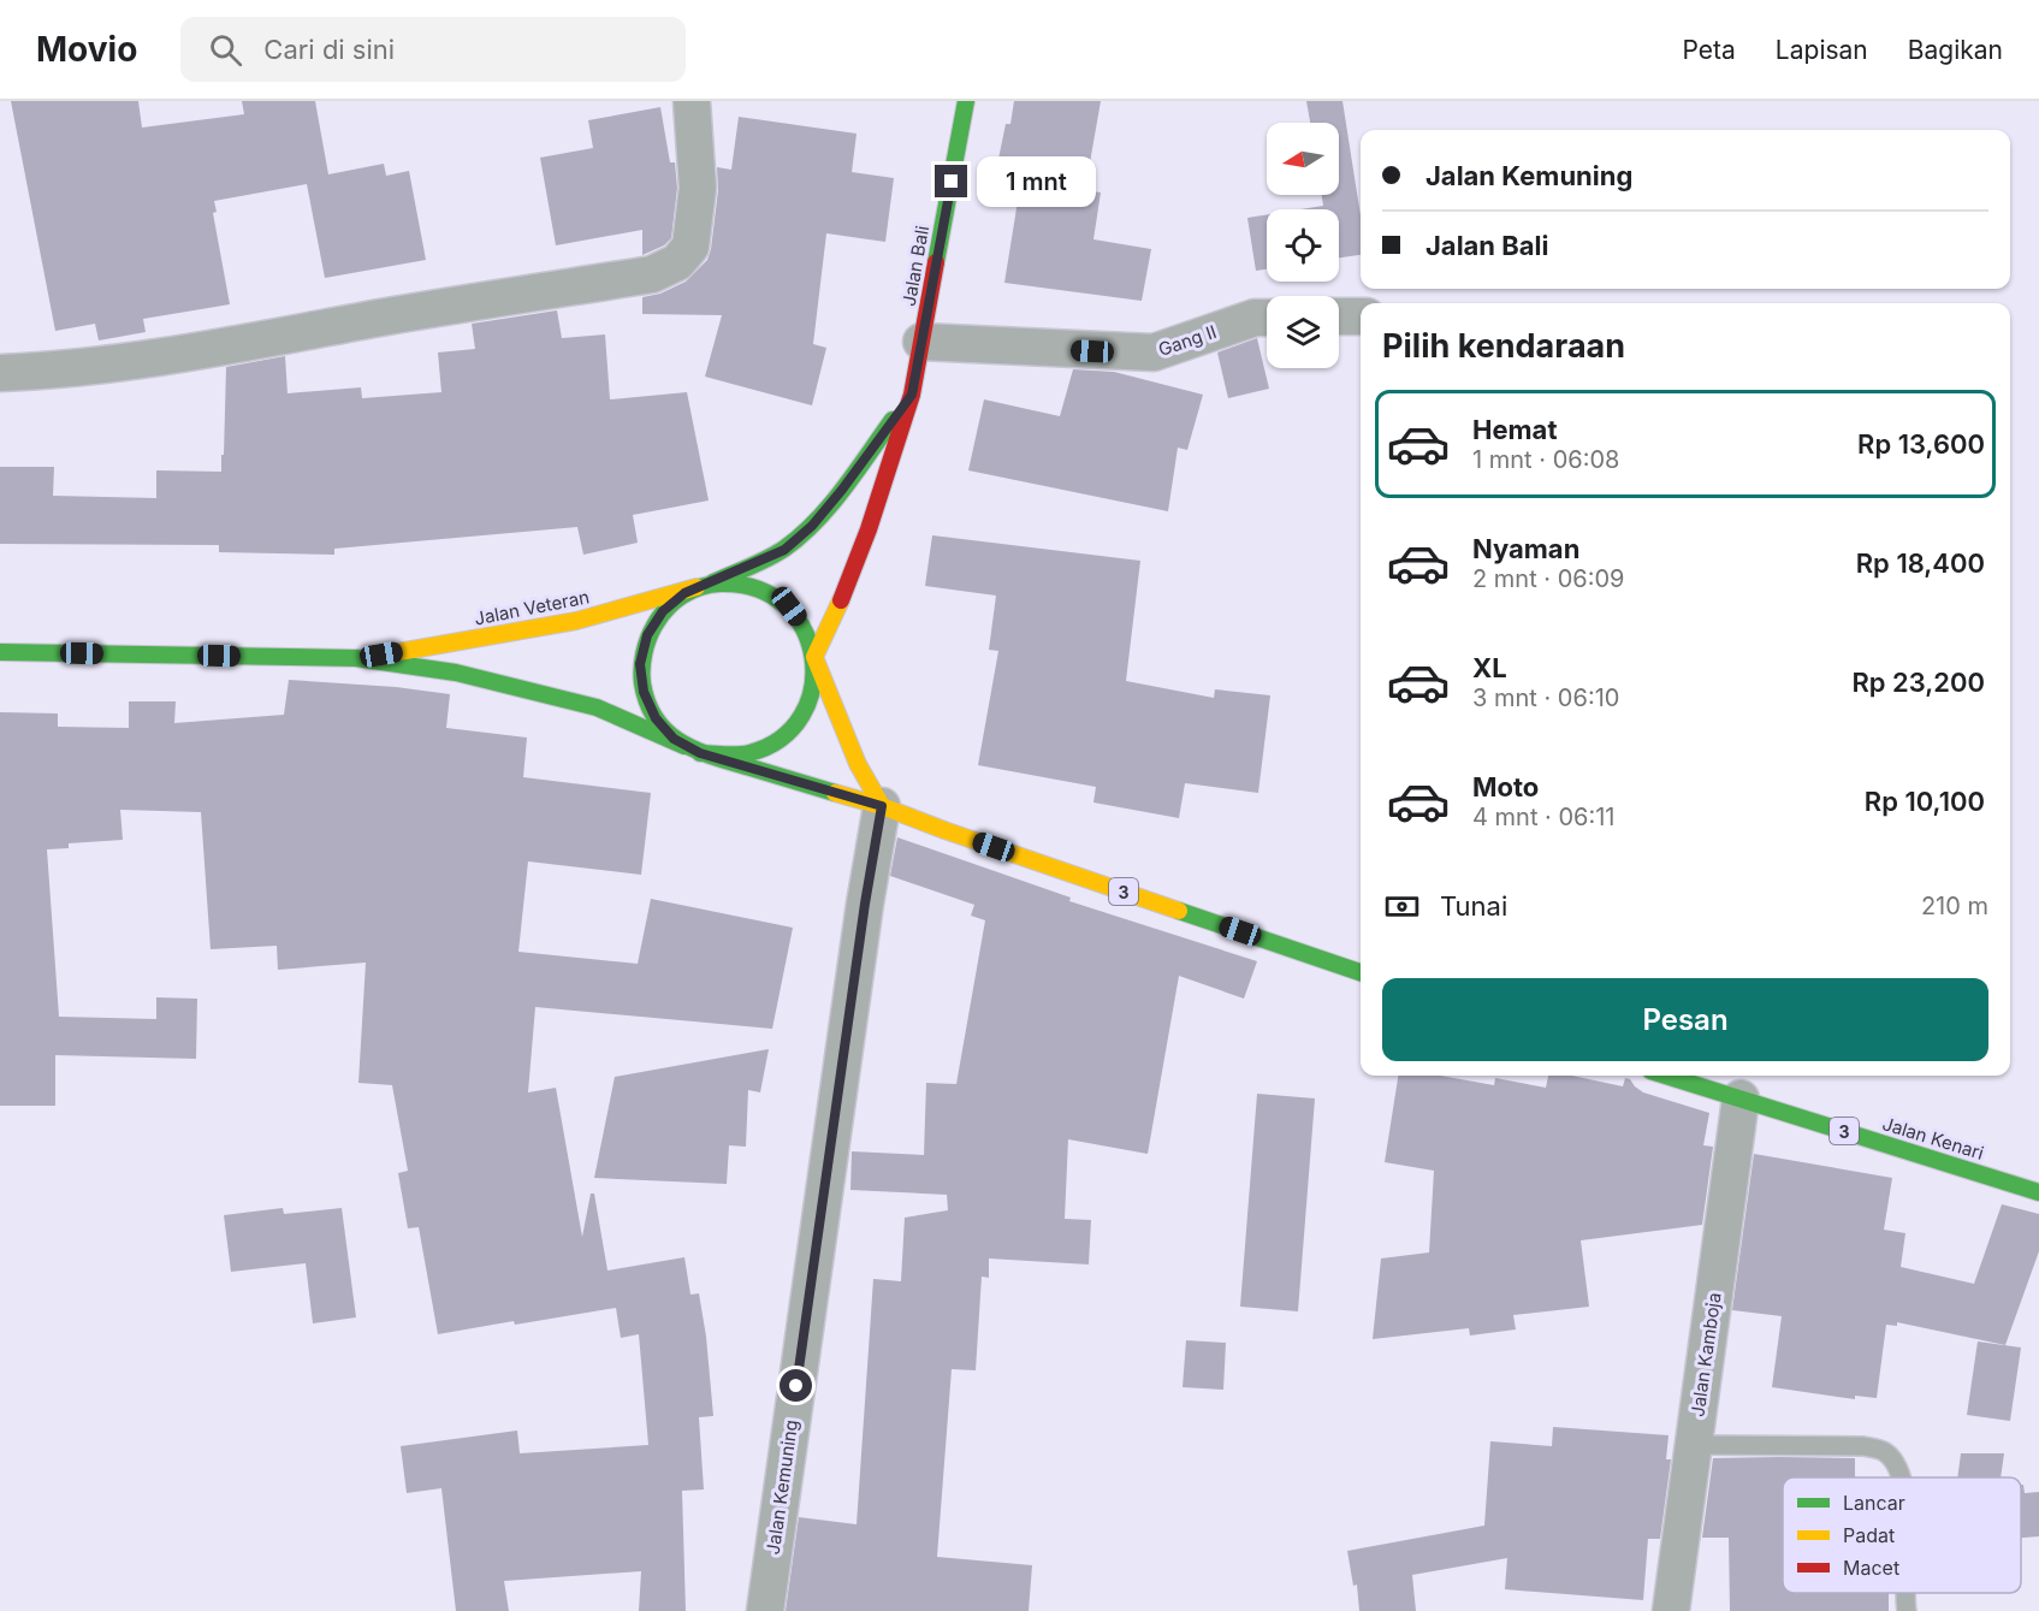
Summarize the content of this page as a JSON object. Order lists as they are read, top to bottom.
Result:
{
  "streets": {
    "main road": [
      "Jalan Bali",
      "Jalan Veteran",
      "3",
      "Jalan Kenari"
    ],
    "street": ["Gang II", "Jalan Kamboja", "Jalan Kemuning"]
  },
  "crossings": [
    ["Jalan Bali", "Gang II"],
    ["Jalan Bali", "3"],
    ["Jalan Veteran", "3"],
    ["3", "Jalan Kemuning"],
    ["Jalan Kenari", "Jalan Kamboja"]
  ],
  "legend": ["Lancar", "Padat", "Macet"],
  "north": "left",
  "page": {
    "header": "Movio",
    "search": "Cari di sini",
    "nav": ["Peta", "Lapisan", "Bagikan"],
    "banner": ["Jalan Kemuning", "Jalan Bali"],
    "bubble": "1 mnt",
    "heading": "Pilih kendaraan",
    "list": [
      {
        "name": "Hemat",
        "note": "1 mnt · 06:08",
        "value": "Rp 13,600"
      },
      {
        "name": "Nyaman",
        "note": "2 mnt · 06:09",
        "value": "Rp 18,400"
      },
      {
        "name": "XL",
        "note": "3 mnt · 06:10",
        "value": "Rp 23,200"
      },
      {
        "name": "Moto",
        "note": "4 mnt · 06:11",
        "value": "Rp 10,100"
      }
    ],
    "pay": ["Tunai", "210 m"],
    "buttons": "Pesan"
  }
}
